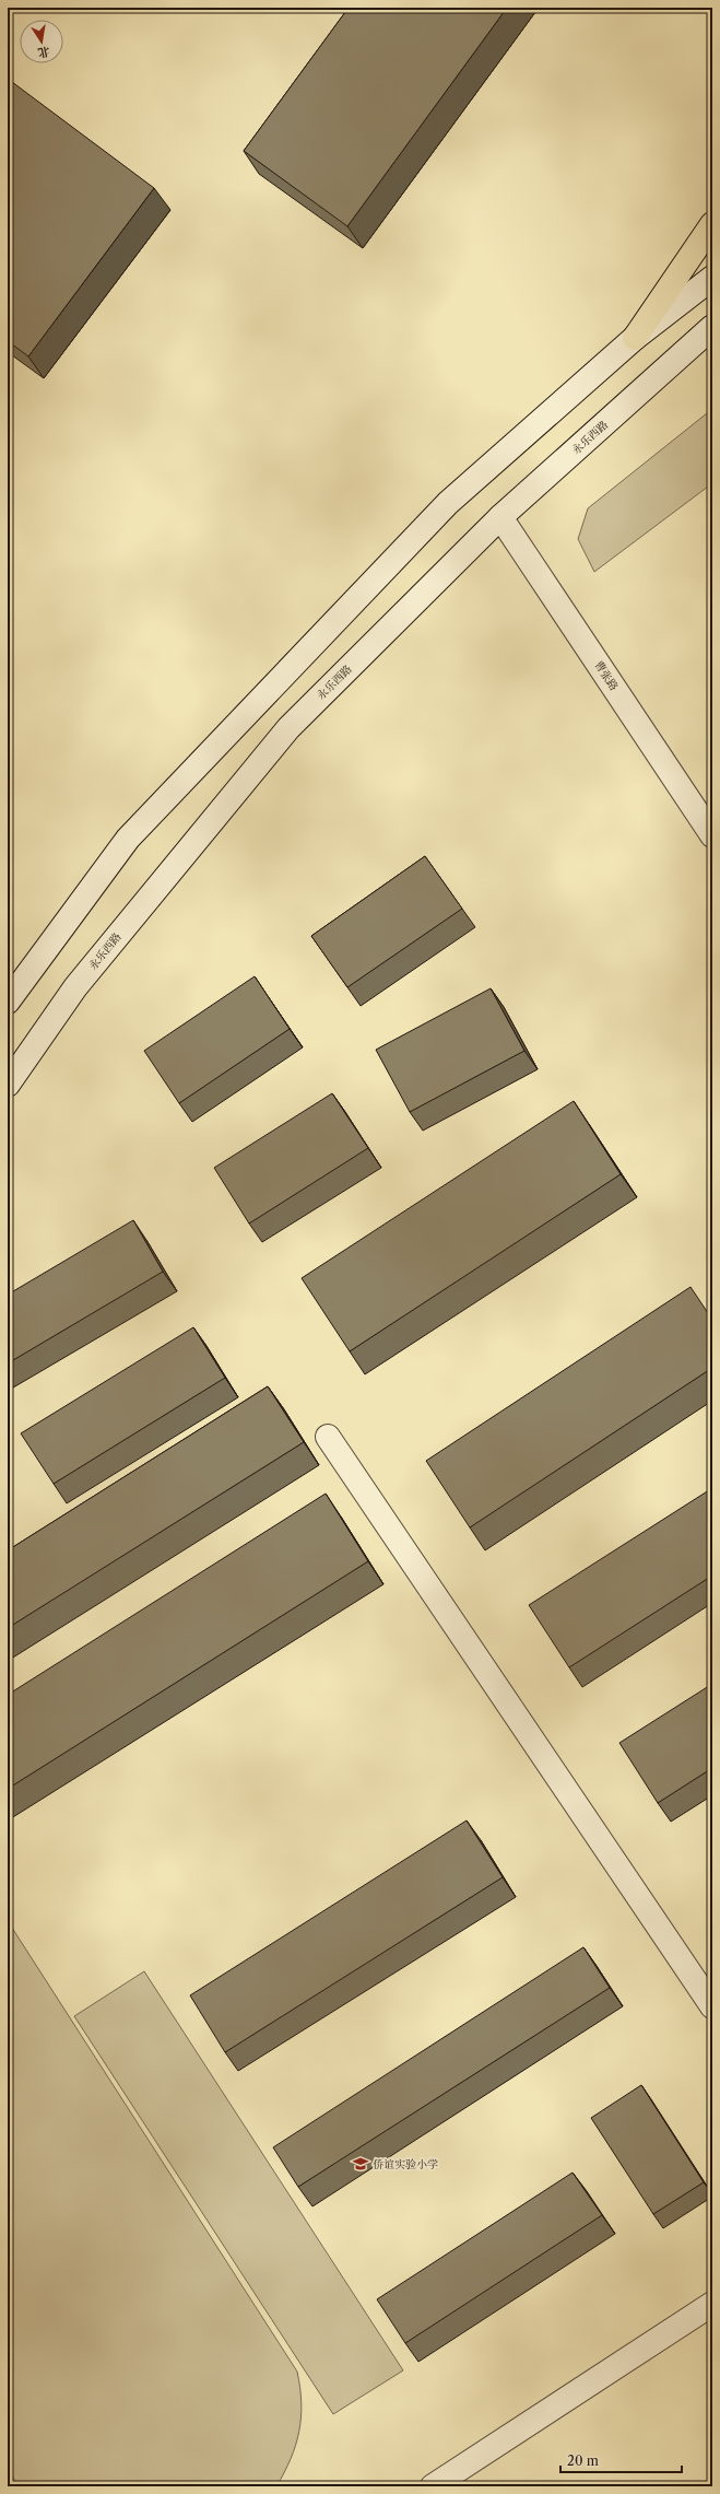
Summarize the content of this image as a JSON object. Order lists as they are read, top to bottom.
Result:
{
  "streets": {
    "main road": ["永乐西路", "曹张路"]
  },
  "crossings": [
    ["永乐西路", "曹张路"]
  ],
  "places": {
    "school or university": ["侨谊实验小学"]
  },
  "scale_bar": "20 m",
  "north": "bottom"
}
